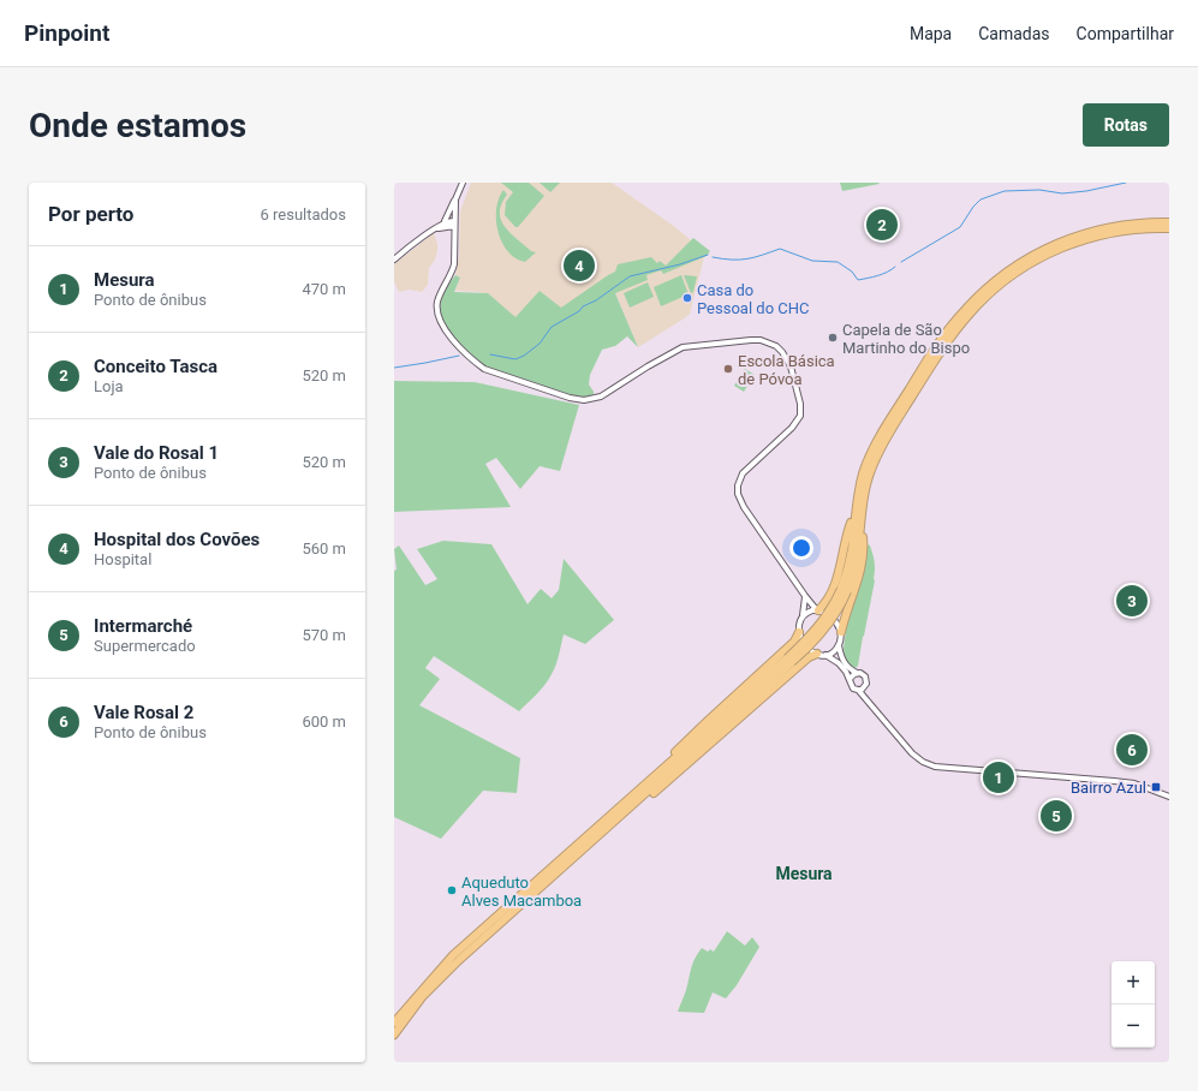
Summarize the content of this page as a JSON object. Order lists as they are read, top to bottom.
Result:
{
  "districts": ["Mesura"],
  "places": {
    "other": [
      "Casa do Pessoal do CHC",
      "Capela de São Martinho do Bispo",
      "Escola Básica de Póvoa",
      "Aqueduto Alves Macamboa"
    ],
    "transit": ["Bairro Azul"]
  },
  "page": {
    "header": "Pinpoint",
    "nav": ["Mapa", "Camadas", "Compartilhar"],
    "buttons": "Rotas",
    "title": "Onde estamos",
    "heading": ["Por perto", "6 resultados"],
    "pins": [
      "2",
      "4",
      "3",
      "6",
      "1",
      "5"
    ],
    "list": [
      {
        "mark": "1",
        "name": "Mesura",
        "note": "Ponto de ônibus",
        "value": "470 m"
      },
      {
        "mark": "2",
        "name": "Conceito Tasca",
        "note": "Loja",
        "value": "520 m"
      },
      {
        "mark": "3",
        "name": "Vale do Rosal 1",
        "note": "Ponto de ônibus",
        "value": "520 m"
      },
      {
        "mark": "4",
        "name": "Hospital dos Covões",
        "note": "Hospital",
        "value": "560 m"
      },
      {
        "mark": "5",
        "name": "Intermarché",
        "note": "Supermercado",
        "value": "570 m"
      },
      {
        "mark": "6",
        "name": "Vale Rosal 2",
        "note": "Ponto de ônibus",
        "value": "600 m"
      }
    ],
    "map_buttons": ["+", "−"]
  }
}
